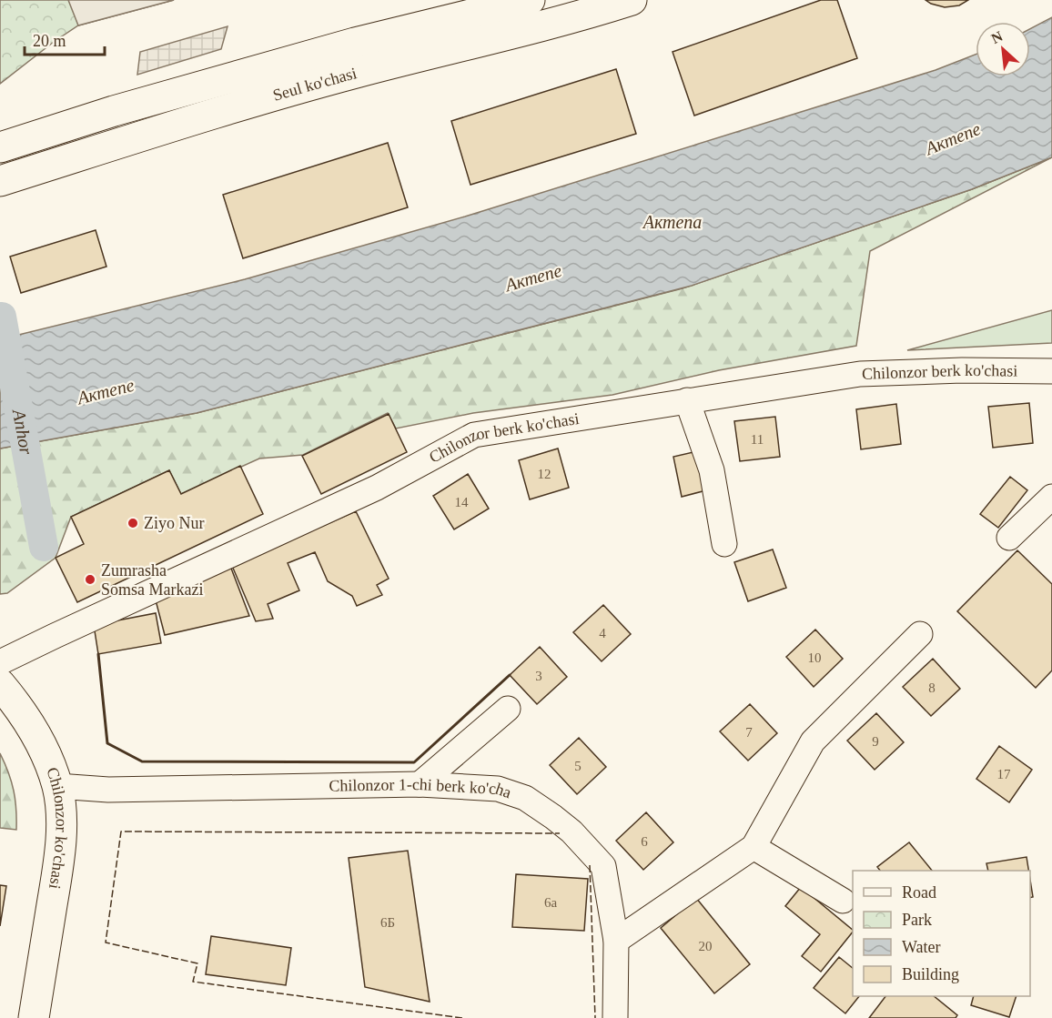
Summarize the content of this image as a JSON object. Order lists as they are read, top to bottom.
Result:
{
  "streets": {
    "main road": ["Seul ko'chasi", "Chilonzor ko'chasi"],
    "street": ["Chilonzor berk ko'chasi", "Chilonzor 1-chi berk ko'cha"]
  },
  "crossings": [
    ["Chilonzor 1-chi berk ko'cha", "Chilonzor ko'chasi"]
  ],
  "water": ["Актепе", "Актепа", "Anhor"],
  "places": ["Ziyo Nur", "Zumrasha Somsa Markazi"],
  "house_numbers": [
    "11",
    "12",
    "14",
    "4",
    "10",
    "3",
    "8",
    "7",
    "9",
    "5",
    "17",
    "6",
    "6a",
    "6Б",
    "20"
  ],
  "legend": [
    "Road",
    "Park",
    "Water",
    "Building"
  ],
  "scale_bar": "20 m",
  "north": "top left"
}
